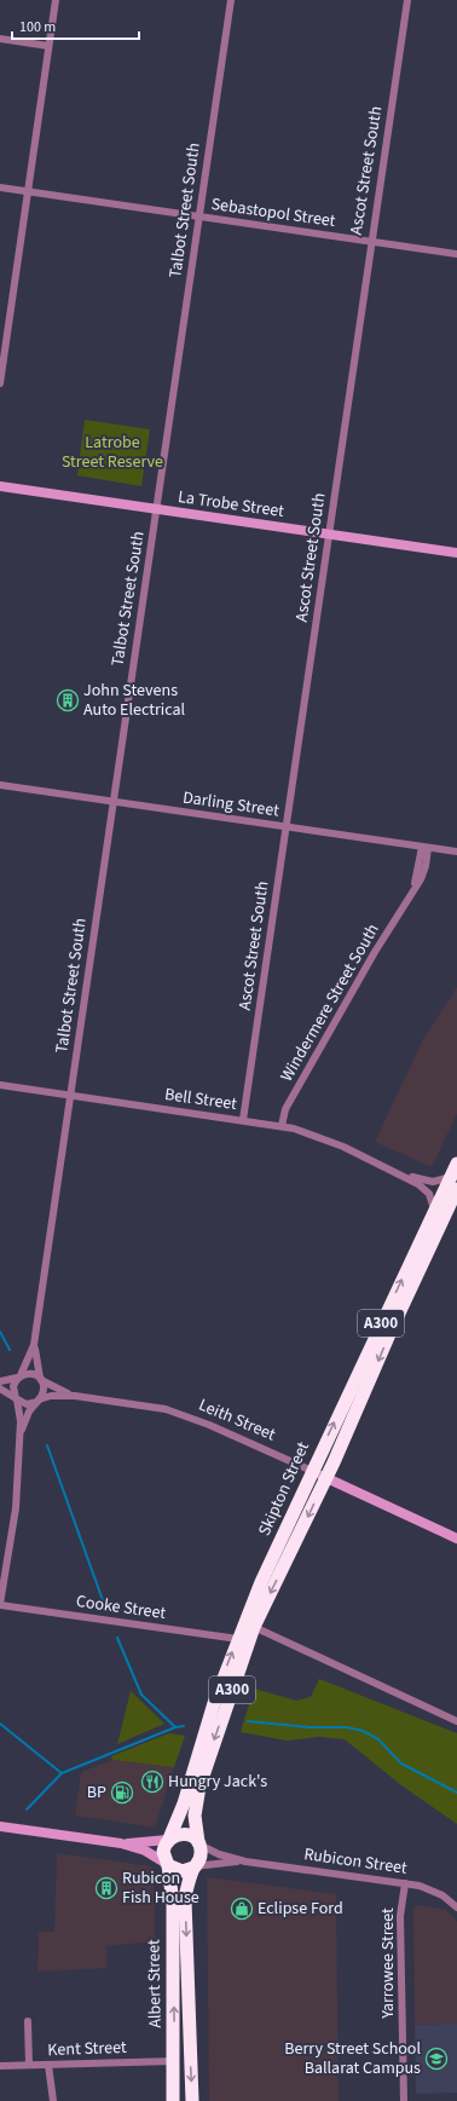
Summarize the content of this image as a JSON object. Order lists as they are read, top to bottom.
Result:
{
  "streets": {
    "highway": ["A300", "Skipton Street", "Albert Street"],
    "main road": ["La Trobe Street", "Leith Street"],
    "street": [
      "Ascot Street South",
      "Talbot Street South",
      "Sebastopol Street",
      "Darling Street",
      "Windermere Street South",
      "Bell Street",
      "Cooke Street",
      "Rubicon Street",
      "Yarrowee Street",
      "Kent Street"
    ]
  },
  "crossings": [
    ["Ascot Street South", "Sebastopol Street"],
    ["Ascot Street South", "La Trobe Street"],
    ["Ascot Street South", "Darling Street"],
    ["Ascot Street South", "Bell Street"],
    ["Talbot Street South", "Sebastopol Street"],
    ["Talbot Street South", "La Trobe Street"],
    ["Talbot Street South", "Darling Street"],
    ["Talbot Street South", "Bell Street"],
    ["Talbot Street South", "Leith Street"],
    ["Darling Street", "Windermere Street South"],
    ["Windermere Street South", "Bell Street"],
    ["Bell Street", "Skipton Street"],
    ["A300", "Skipton Street"],
    ["A300", "Rubicon Street"],
    ["A300", "Albert Street"],
    ["Leith Street", "Skipton Street"],
    ["Skipton Street", "Cooke Street"],
    ["Skipton Street", "Rubicon Street"],
    ["Skipton Street", "Albert Street"],
    ["Rubicon Street", "Yarrowee Street"],
    ["Rubicon Street", "Albert Street"],
    ["Albert Street", "Kent Street"]
  ],
  "parks": ["Latrobe Street Reserve"],
  "places": {
    "building": ["John Stevens Auto Electrical", "Rubicon Fish House"],
    "restaurant": ["Hungry Jack's"],
    "fuel station": ["BP"],
    "shop": ["Eclipse Ford"],
    "school or university": ["Berry Street School Ballarat Campus"]
  },
  "scale_bar": "100 m"
}
